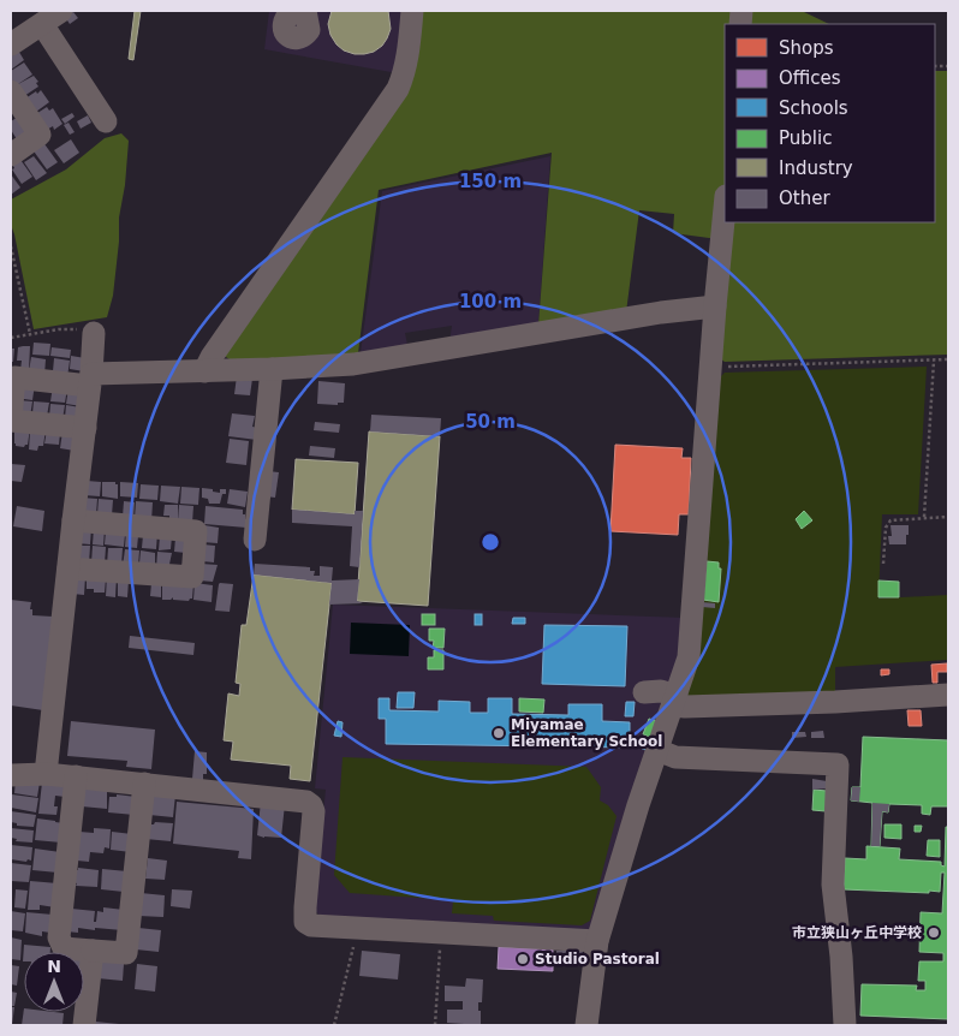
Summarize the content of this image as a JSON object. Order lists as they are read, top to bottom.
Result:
{
  "places": ["Miyamae Elementary School", "市立狭山ヶ丘中学校", "Studio Pastoral"],
  "legend": [
    "Shops",
    "Offices",
    "Schools",
    "Public",
    "Industry",
    "Other"
  ],
  "north": "top",
  "rings": ["150 m", "100 m", "50 m"]
}
